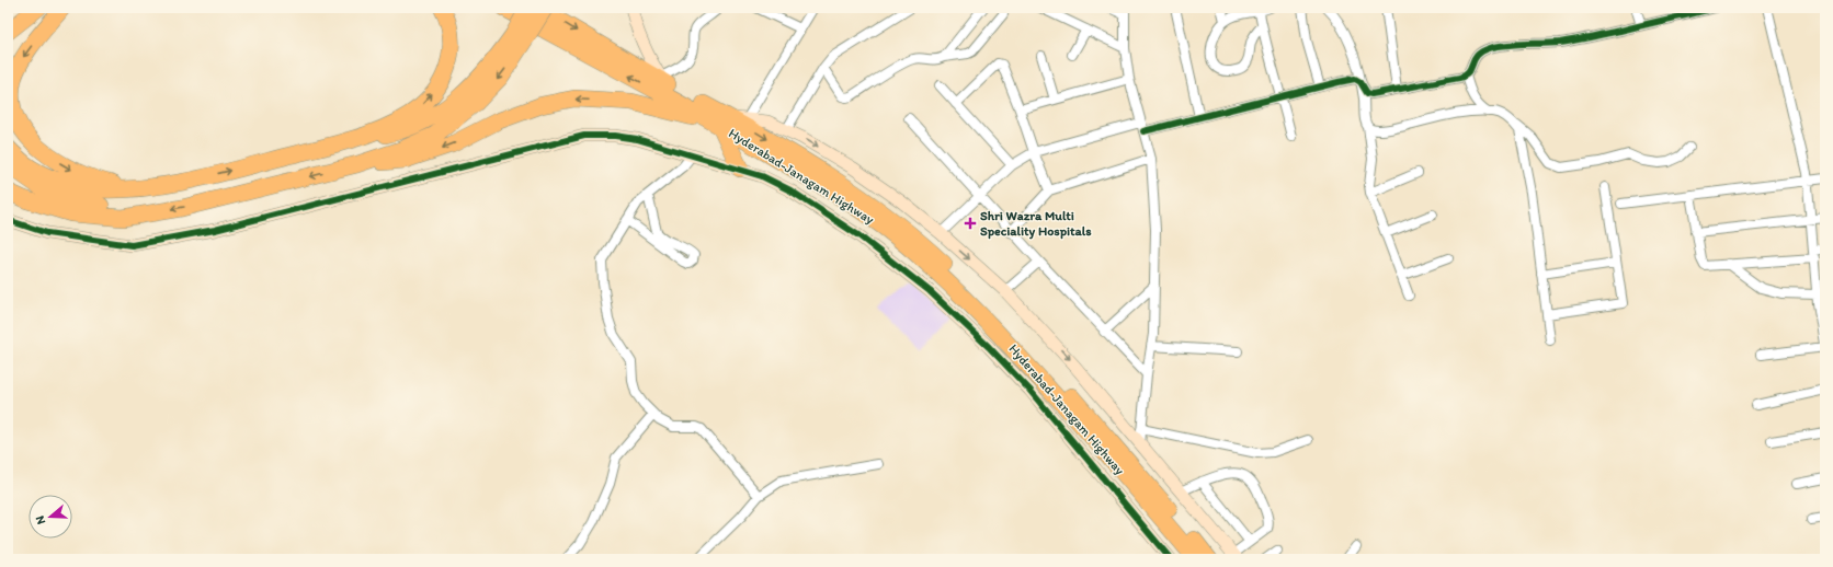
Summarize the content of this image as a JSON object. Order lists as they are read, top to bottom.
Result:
{
  "streets": {
    "highway": ["Hyderabad-Janagam Highway"]
  },
  "places": {
    "health": ["Shri Wazra Multi Speciality Hospitals"]
  },
  "north": "left"
}
